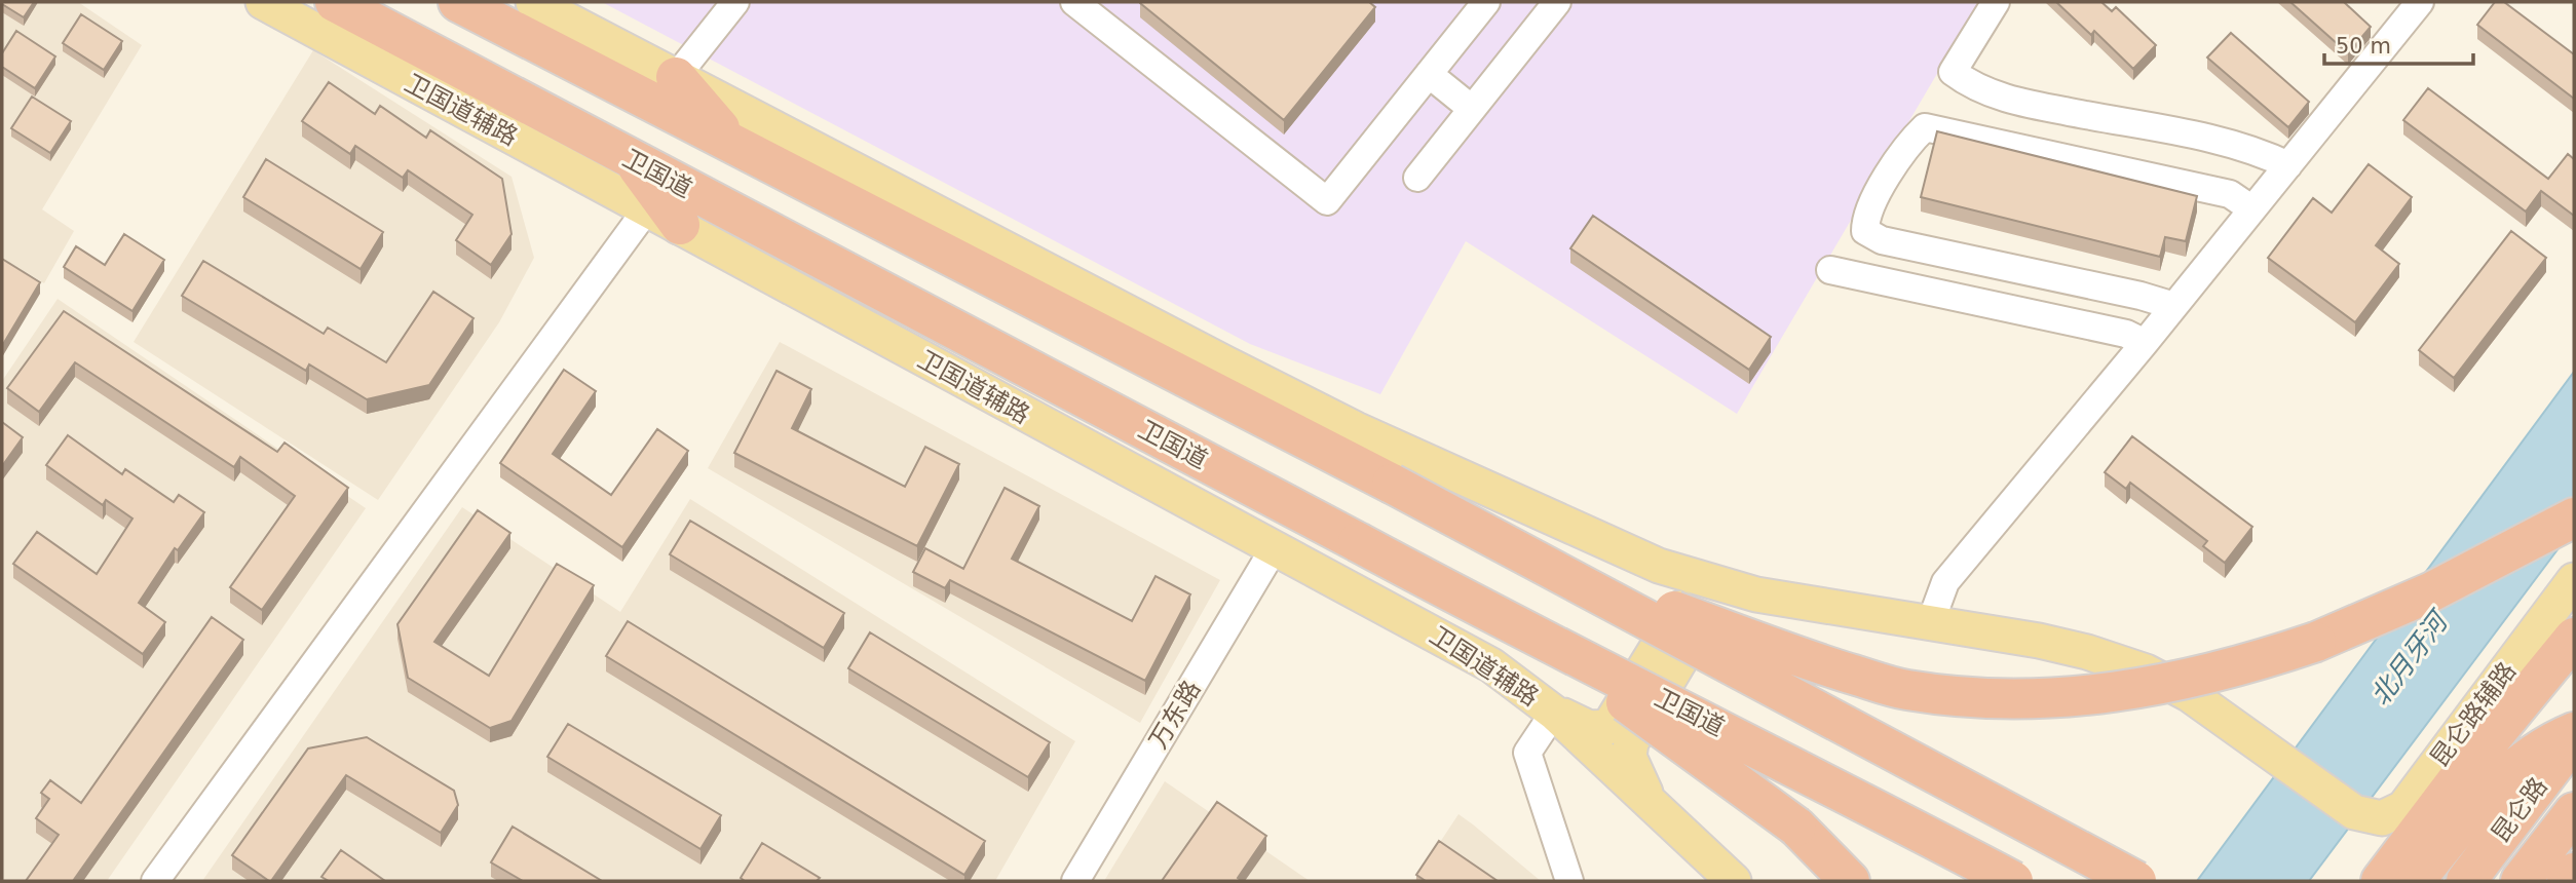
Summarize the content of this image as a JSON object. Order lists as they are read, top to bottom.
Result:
{
  "streets": {
    "highway": ["卫国道", "昆仑路"],
    "main road": ["卫国道辅路", "昆仑路辅路"],
    "street": ["万东路"]
  },
  "crossings": [
    ["卫国道辅路", "万东路"]
  ],
  "water": ["北月牙河"],
  "scale_bar": "50 m"
}
